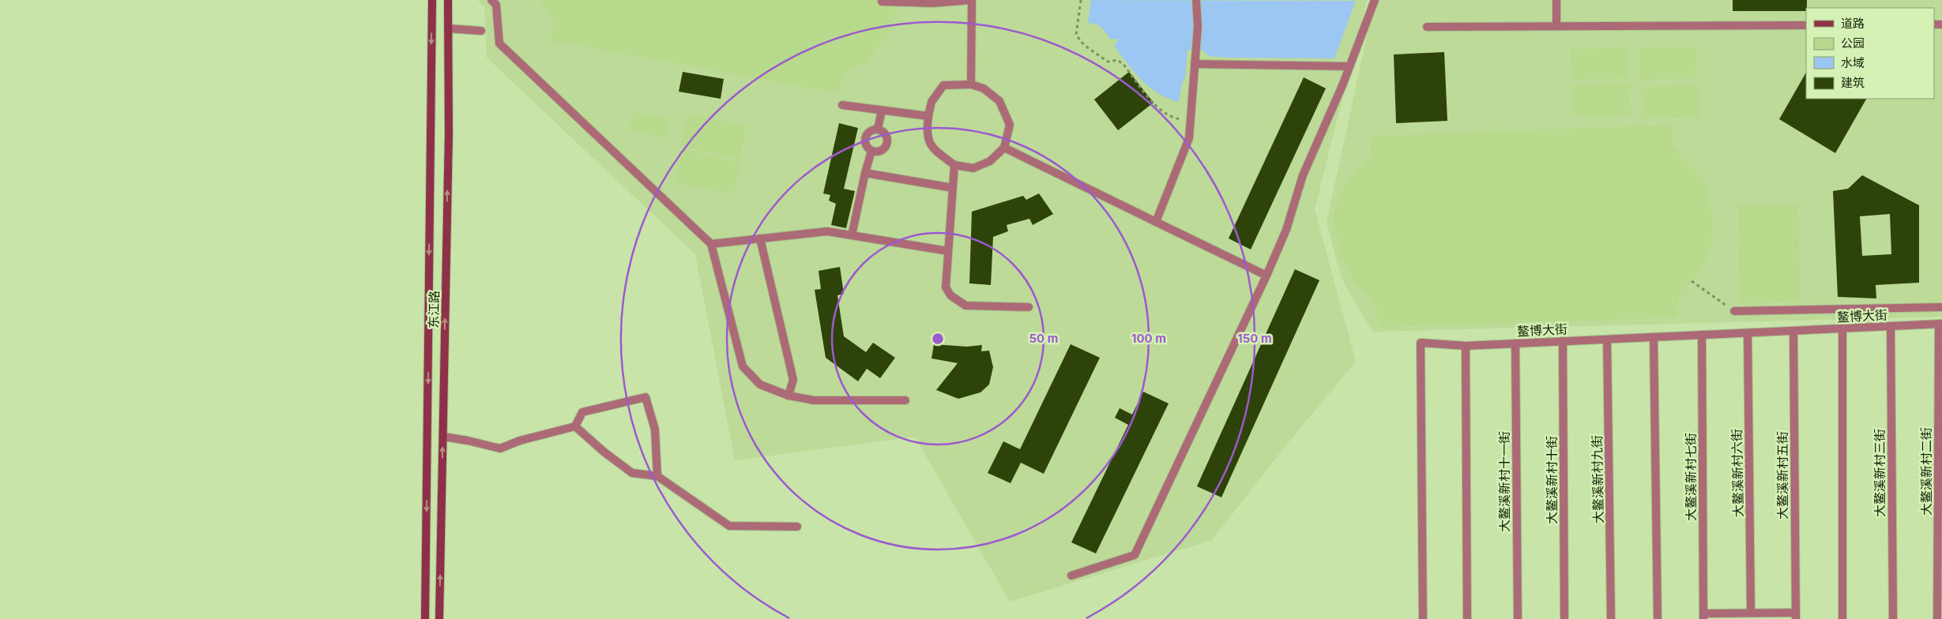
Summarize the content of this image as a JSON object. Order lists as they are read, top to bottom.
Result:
{
  "streets": {
    "street": [
      "东江路",
      "鳌博大街",
      "大鳌溪新村二街",
      "大鳌溪新村六街",
      "大鳌溪新村三街",
      "大鳌溪新村五街",
      "大鳌溪新村七街",
      "大鳌溪新村九街",
      "大鳌溪新村十街",
      "大鳌溪新村十一街"
    ]
  },
  "crossings": [
    ["鳌博大街", "大鳌溪新村二街"],
    ["鳌博大街", "大鳌溪新村六街"],
    ["鳌博大街", "大鳌溪新村三街"],
    ["鳌博大街", "大鳌溪新村五街"],
    ["鳌博大街", "大鳌溪新村七街"],
    ["鳌博大街", "大鳌溪新村九街"],
    ["鳌博大街", "大鳌溪新村十街"],
    ["鳌博大街", "大鳌溪新村十一街"]
  ],
  "legend": [
    "道路",
    "公园",
    "水域",
    "建筑"
  ],
  "rings": ["50 m", "100 m", "150 m"]
}
